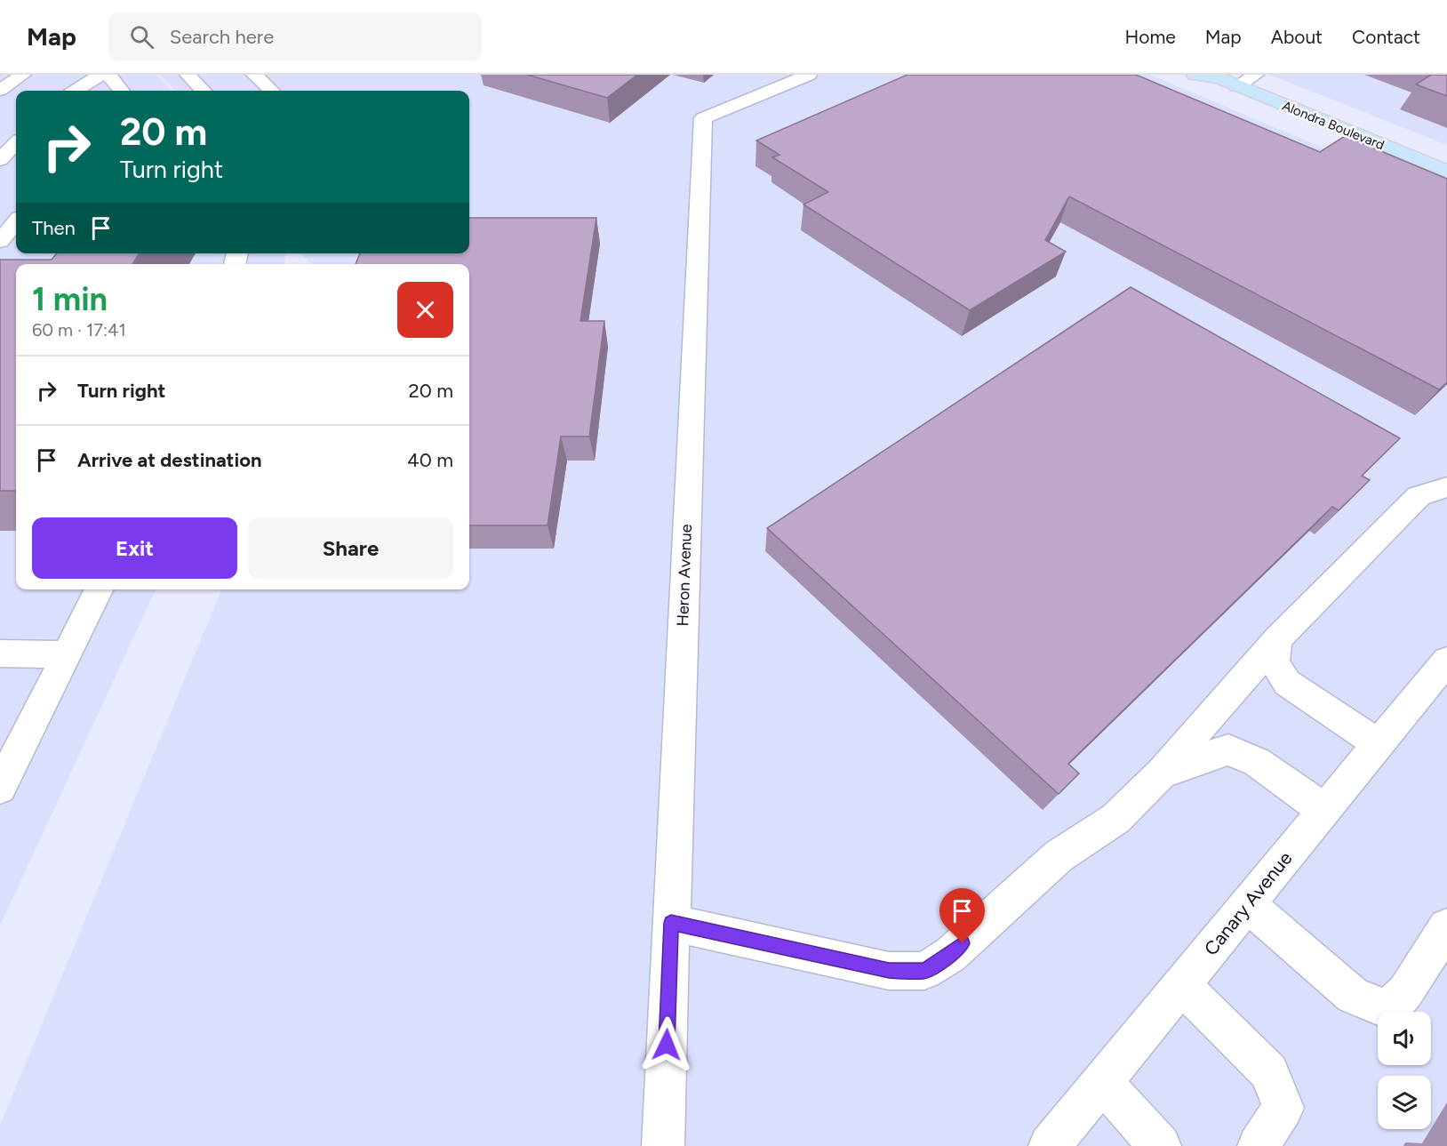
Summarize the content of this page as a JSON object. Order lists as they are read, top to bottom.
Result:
{
  "streets": {
    "main road": ["Alondra Boulevard"],
    "street": ["Heron Avenue", "Canary Avenue"]
  },
  "page": {
    "header": "Map",
    "search": "Search here",
    "nav": [
      "Home",
      "Map",
      "About",
      "Contact"
    ],
    "turn": ["20 m", "Turn right"],
    "then": "Then",
    "heading": ["1 min", "60 m · 17:41"],
    "list": [
      {
        "name": "Turn right",
        "value": "20 m"
      },
      {
        "name": "Arrive at destination",
        "value": "40 m"
      }
    ],
    "buttons": ["Exit", "Share"]
  }
}
